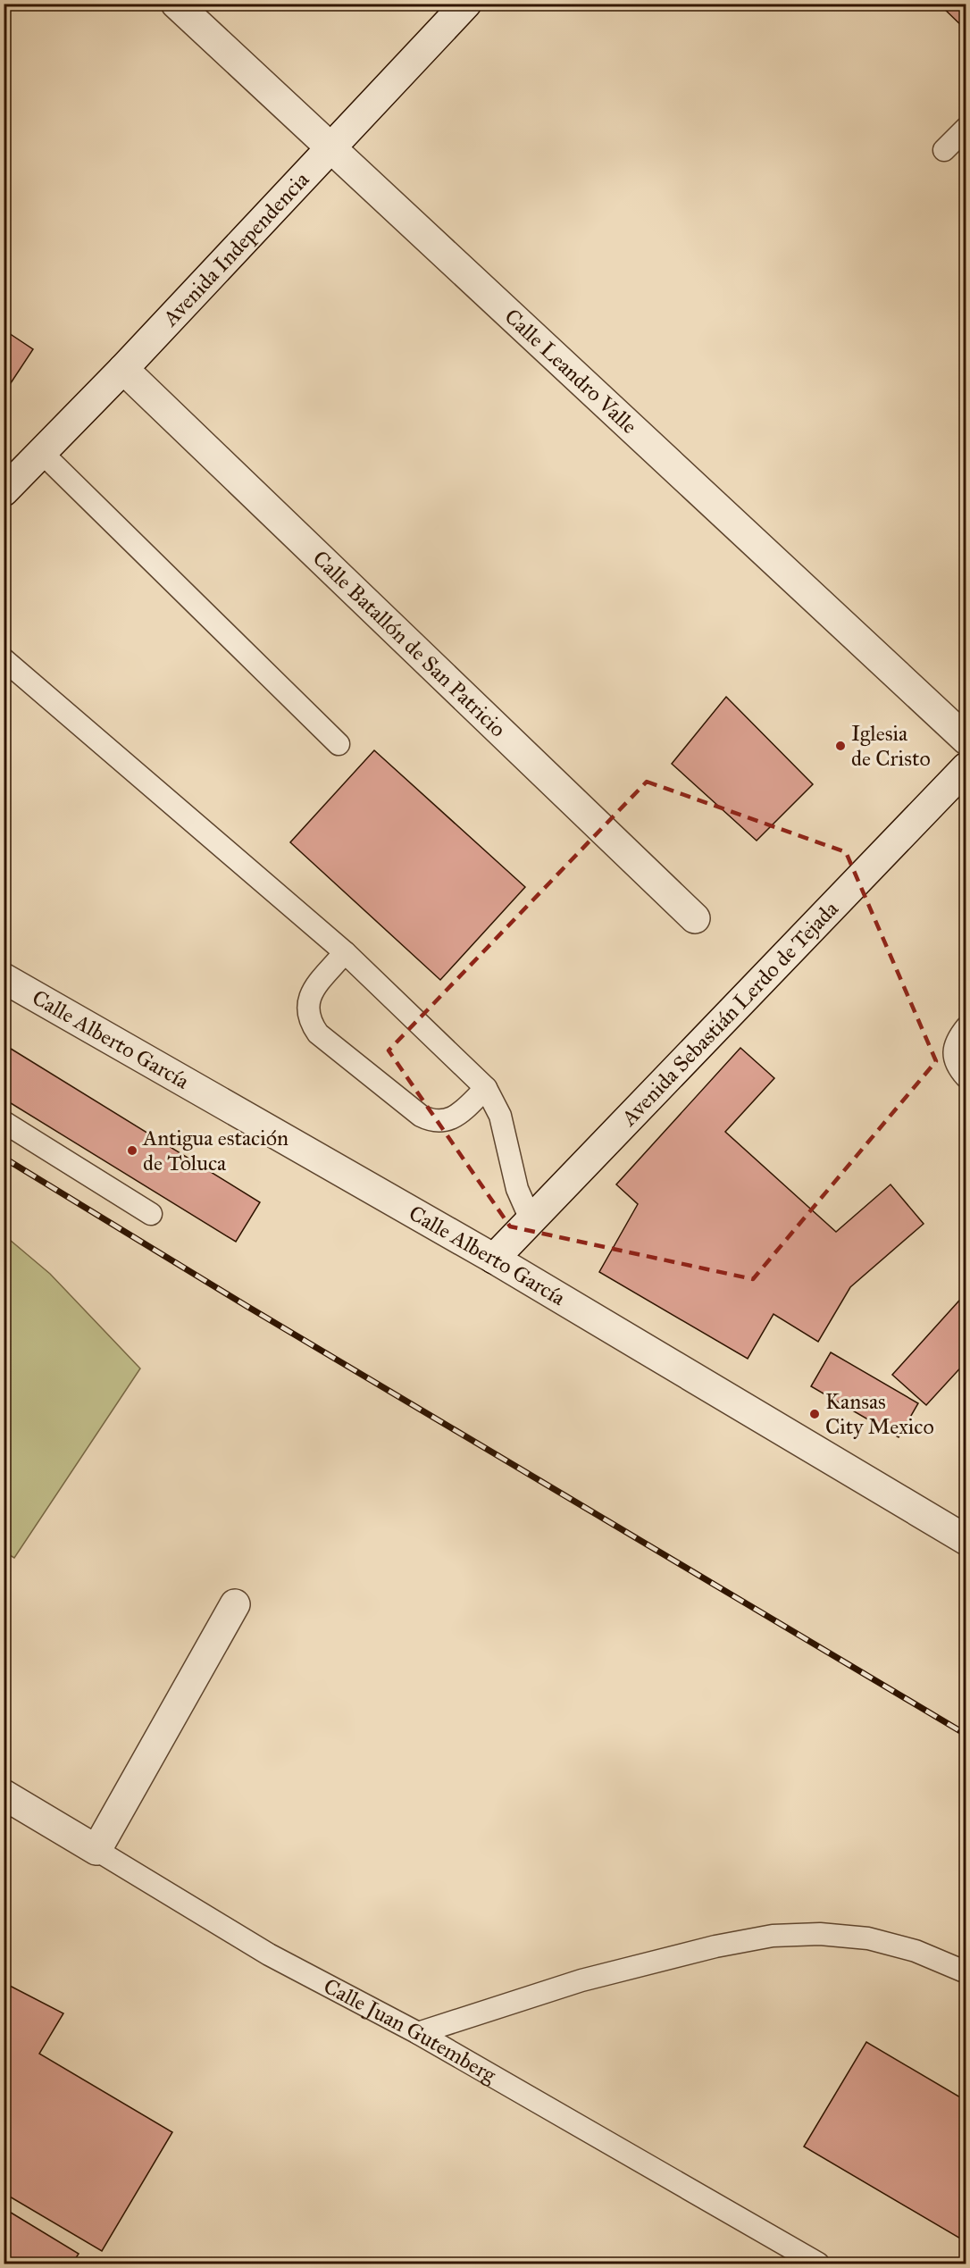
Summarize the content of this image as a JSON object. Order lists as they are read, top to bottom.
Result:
{
  "streets": {
    "street": [
      "Avenida Independencia",
      "Calle Leandro Valle",
      "Calle Batallón de San Patricio",
      "Avenida Sebastián Lerdo de Tejada",
      "Calle Alberto García",
      "Calle Juan Gutemberg"
    ]
  },
  "crossings": [
    ["Avenida Independencia", "Calle Leandro Valle"],
    ["Avenida Independencia", "Calle Batallón de San Patricio"],
    ["Avenida Sebastián Lerdo de Tejada", "Calle Alberto García"]
  ],
  "places": ["Iglesia de Cristo", "Antigua estación de Toluca", "Kansas City Mexico"]
}
